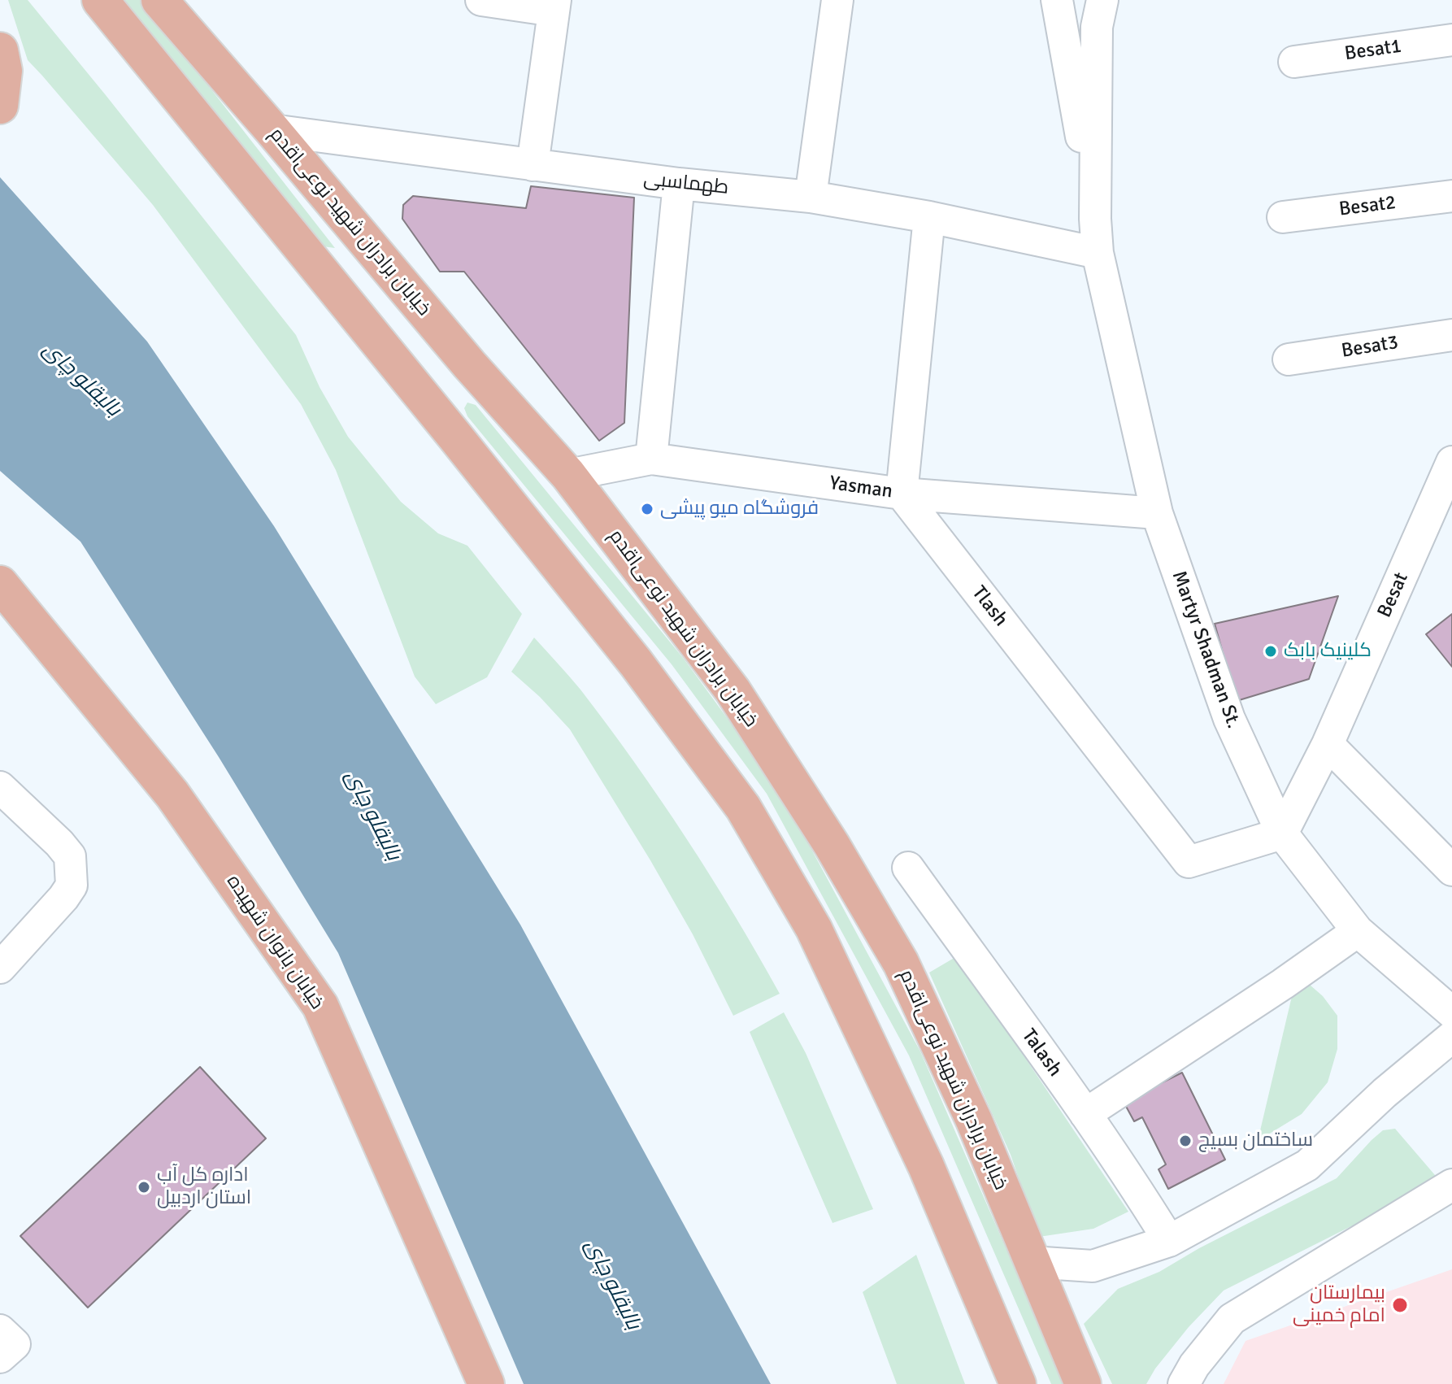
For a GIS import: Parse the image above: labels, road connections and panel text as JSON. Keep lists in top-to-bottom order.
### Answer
{
  "streets": {
    "main road": ["خیابان برادران شهید نوعی‌اقدم", "خیابان بانوان شهیده"],
    "street": [
      "Besat1",
      "طهماسبی",
      "Besat2",
      "Besat3",
      "Yasman",
      "Besat",
      "Tlash",
      "Martyr Shadman St.",
      "Talash"
    ]
  },
  "crossings": [
    ["طهماسبی", "خیابان برادران شهید نوعی‌اقدم"],
    ["طهماسبی", "Martyr Shadman St."],
    ["خیابان برادران شهید نوعی‌اقدم", "Yasman"],
    ["Yasman", "Tlash"],
    ["Yasman", "Martyr Shadman St."],
    ["Besat", "Tlash"],
    ["Besat", "Martyr Shadman St."],
    ["Tlash", "Martyr Shadman St."]
  ],
  "water": ["بالیقلو چای"],
  "places": [
    "فروشگاه میو پیشی",
    "کلینیک بابک",
    "ساختمان بسیج",
    "اداره کل آب استان اردبیل",
    "بیمارستان امام خمینی"
  ]
}
